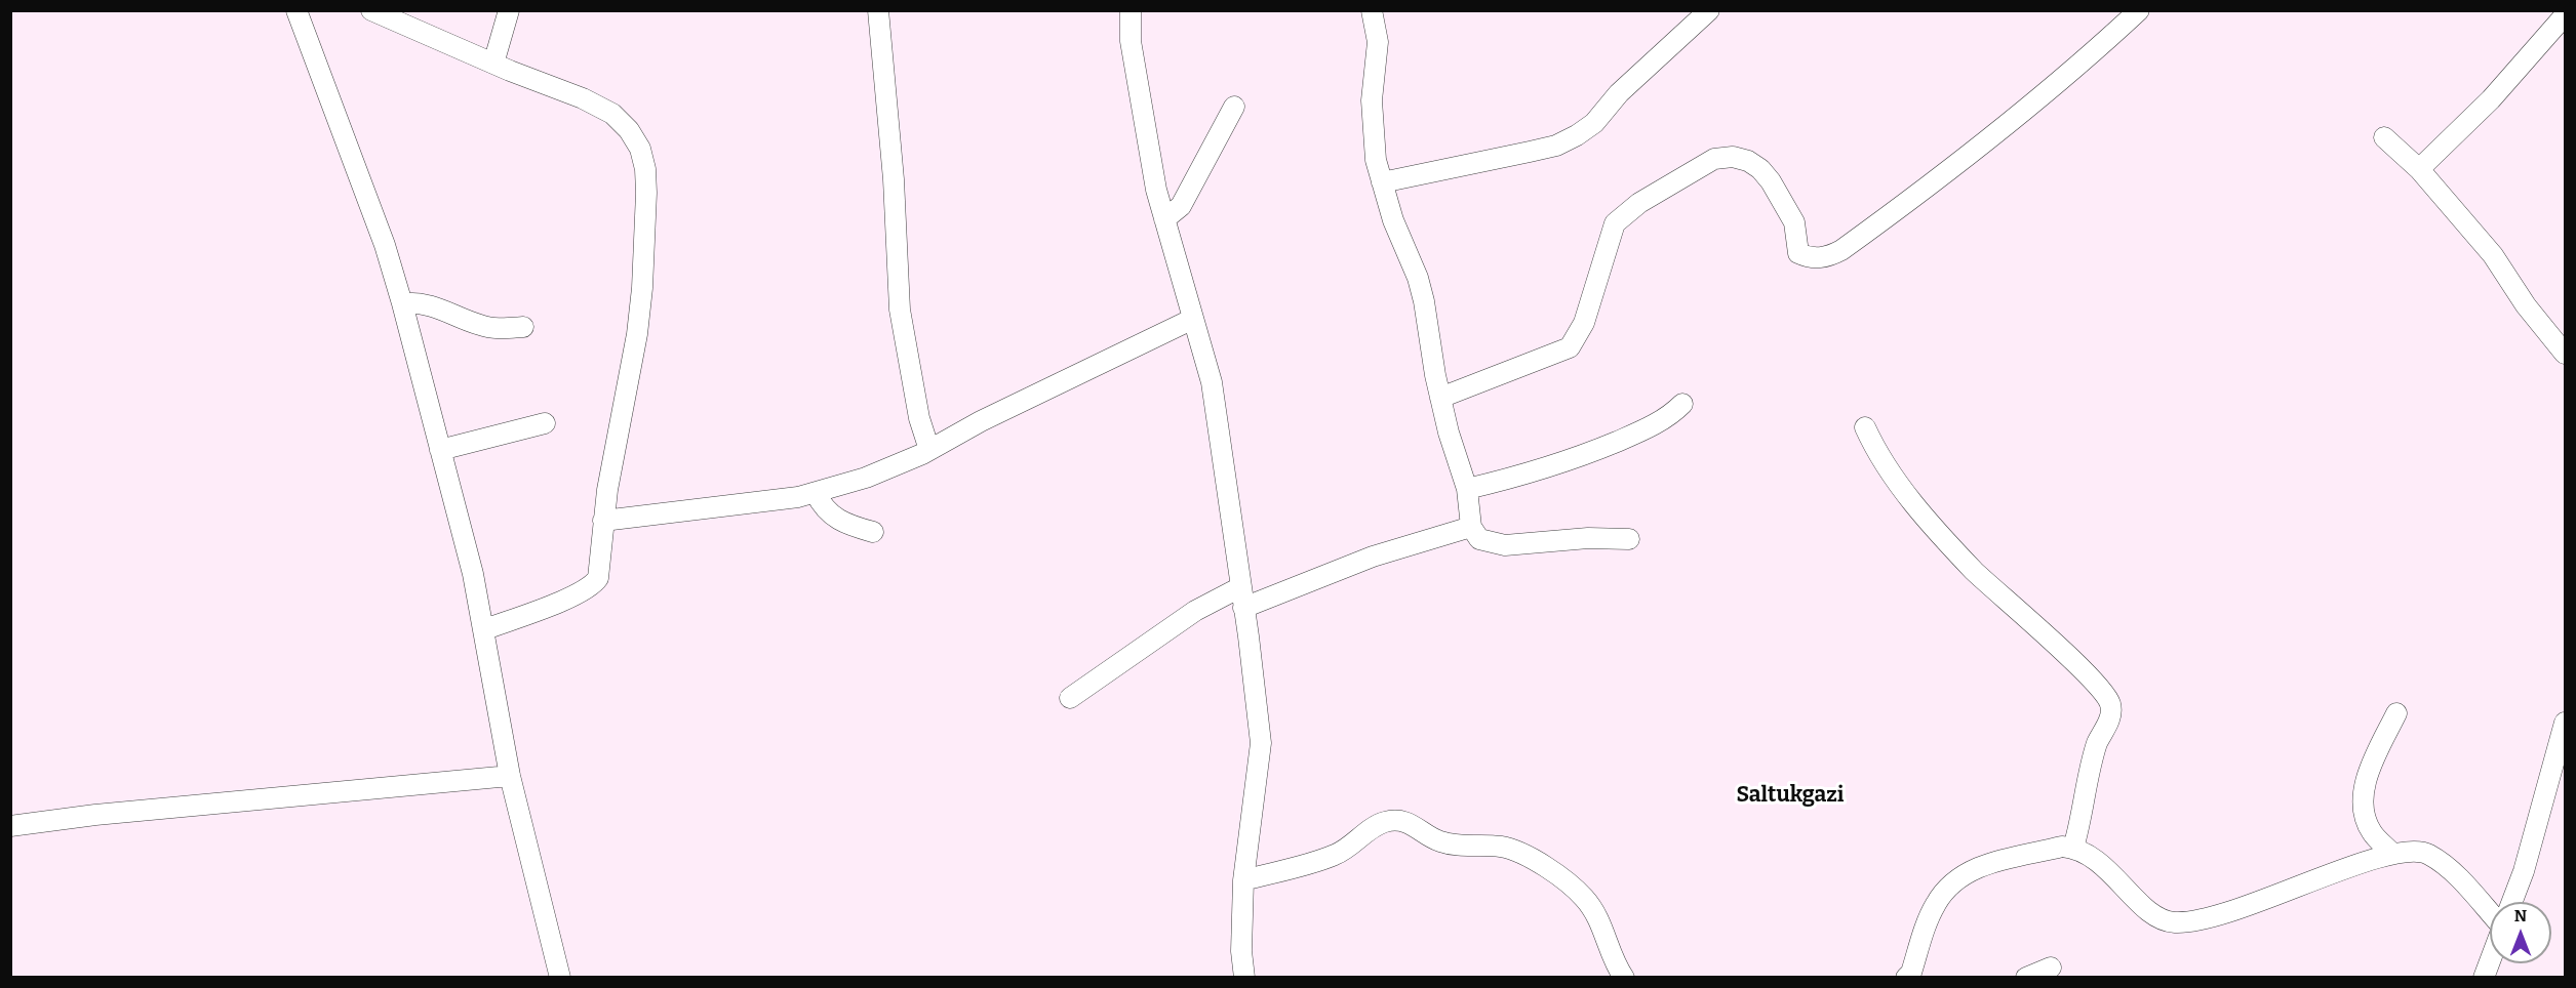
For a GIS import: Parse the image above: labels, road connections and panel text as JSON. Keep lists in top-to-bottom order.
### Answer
{
  "districts": ["Saltukgazi"],
  "north": "top"
}
